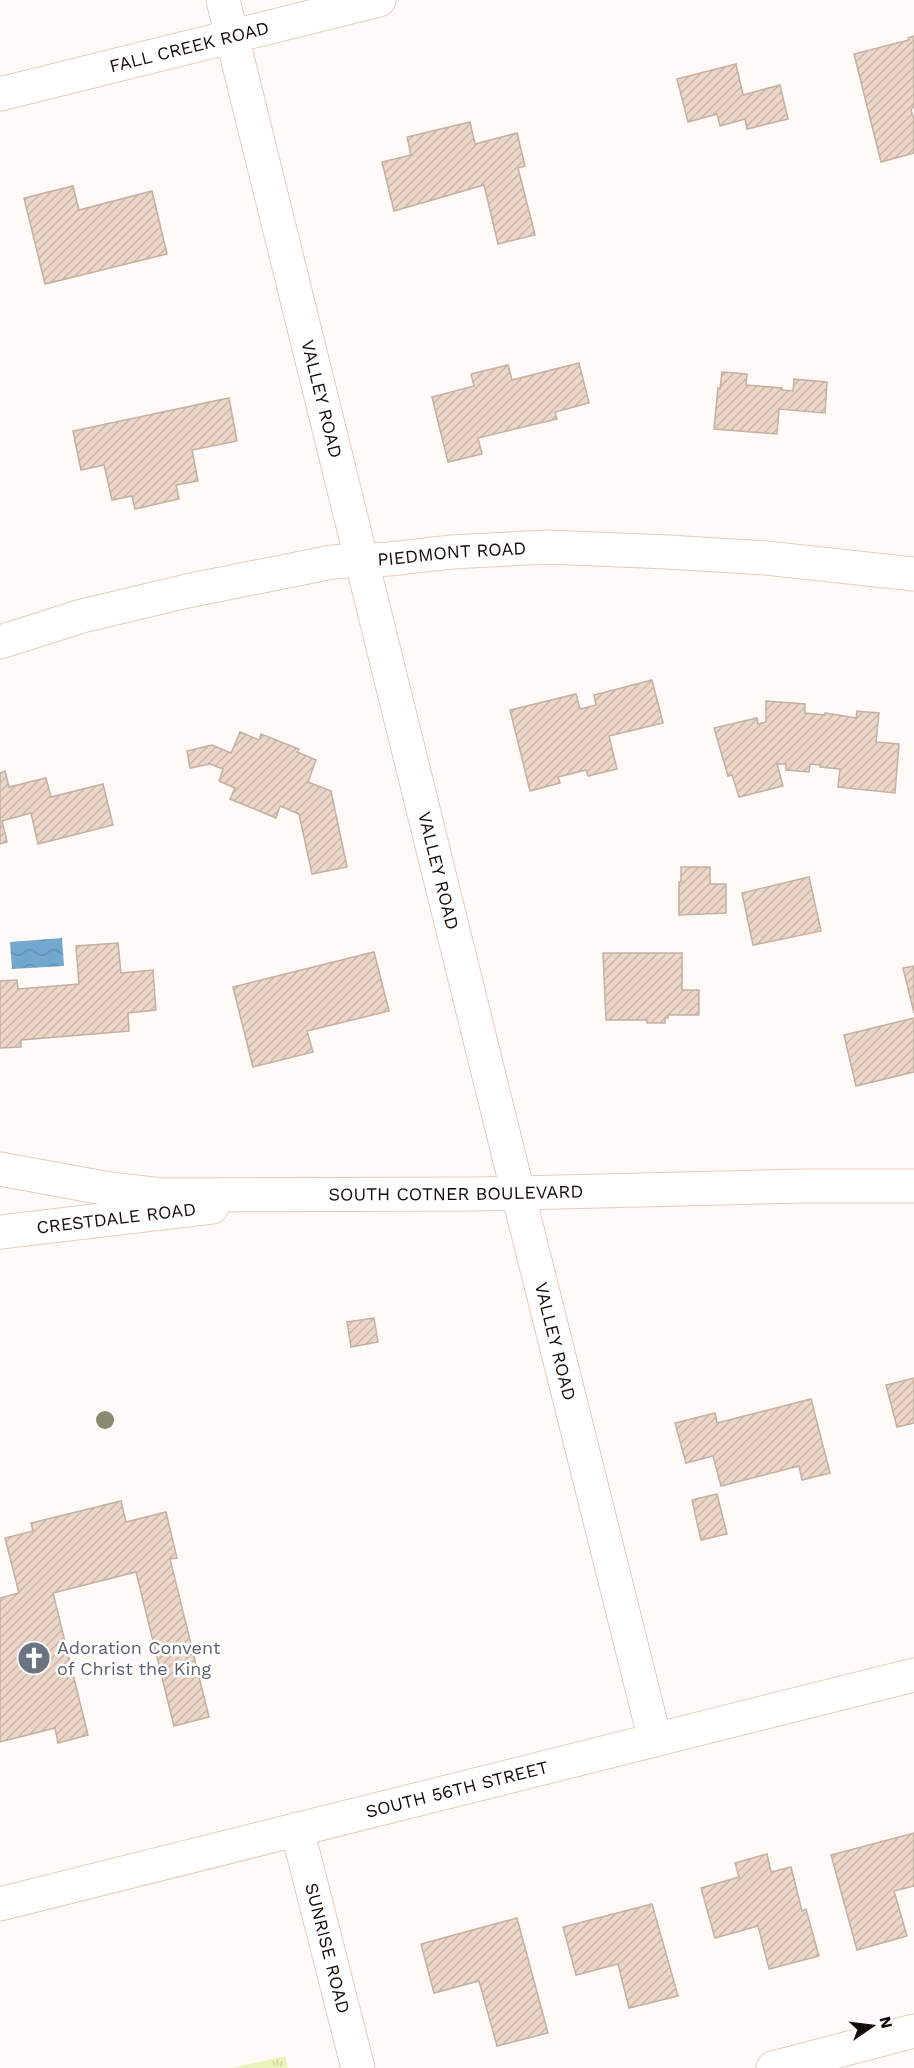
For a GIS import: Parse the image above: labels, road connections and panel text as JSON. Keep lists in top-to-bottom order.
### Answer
{
  "streets": {
    "street": [
      "FALL CREEK ROAD",
      "VALLEY ROAD",
      "PIEDMONT ROAD",
      "SOUTH COTNER BOULEVARD",
      "CRESTDALE ROAD",
      "SOUTH 56TH STREET",
      "SUNRISE ROAD"
    ]
  },
  "crossings": [
    ["FALL CREEK ROAD", "VALLEY ROAD"],
    ["VALLEY ROAD", "PIEDMONT ROAD"],
    ["VALLEY ROAD", "SOUTH COTNER BOULEVARD"],
    ["VALLEY ROAD", "SOUTH 56TH STREET"],
    ["SOUTH COTNER BOULEVARD", "CRESTDALE ROAD"],
    ["SOUTH 56TH STREET", "SUNRISE ROAD"]
  ],
  "places": {
    "church": ["Adoration Convent of Christ the King"]
  },
  "north": "right"
}
